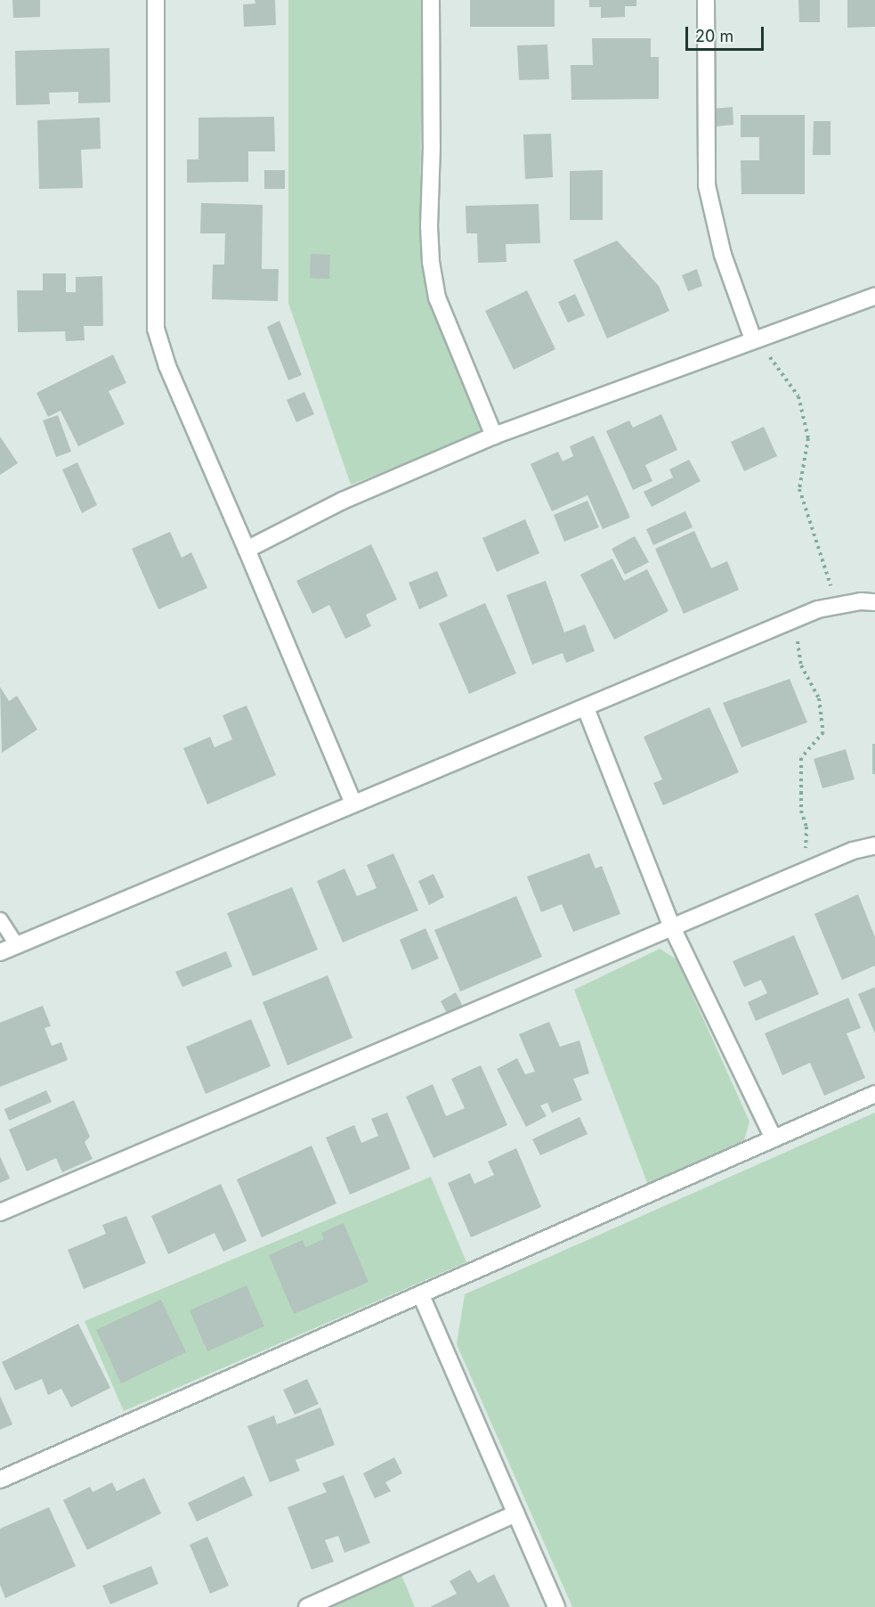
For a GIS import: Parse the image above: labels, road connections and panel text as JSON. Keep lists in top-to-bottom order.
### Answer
{
  "scale_bar": "20 m"
}
